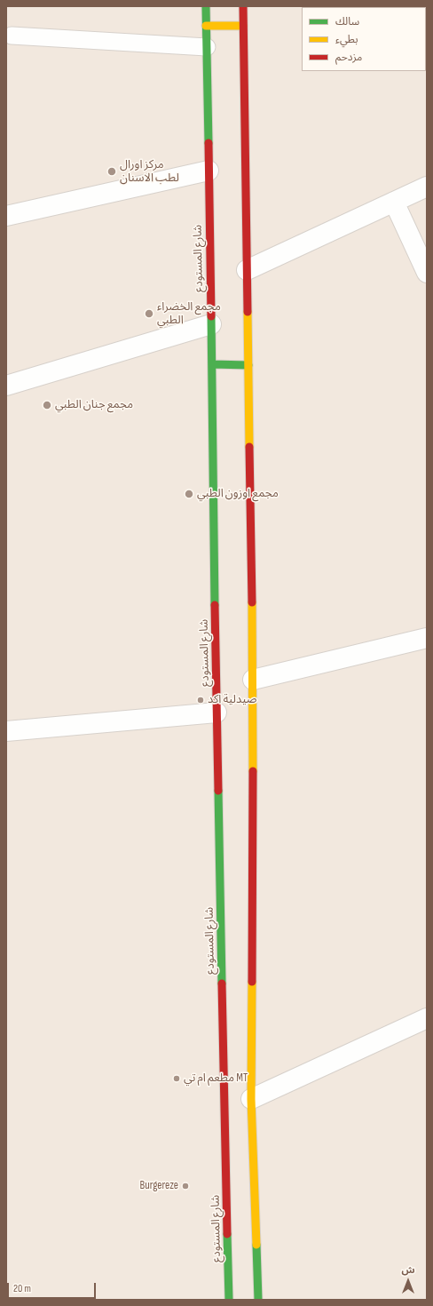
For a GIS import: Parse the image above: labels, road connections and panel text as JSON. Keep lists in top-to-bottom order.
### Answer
{
  "streets": {
    "main road": ["شارع المستودع"]
  },
  "places": [
    "مركز اورال لطب الاسنان",
    "مجمع الخضراء الطبي",
    "مجمع جنان الطبي",
    "مجمع اوزون الطبي",
    "صيدلية اكد",
    "مطعم ام تي MT",
    "Burgereze"
  ],
  "legend": ["سالك", "بطيء", "مزدحم"],
  "scale_bar": "20 m",
  "north": "top"
}
